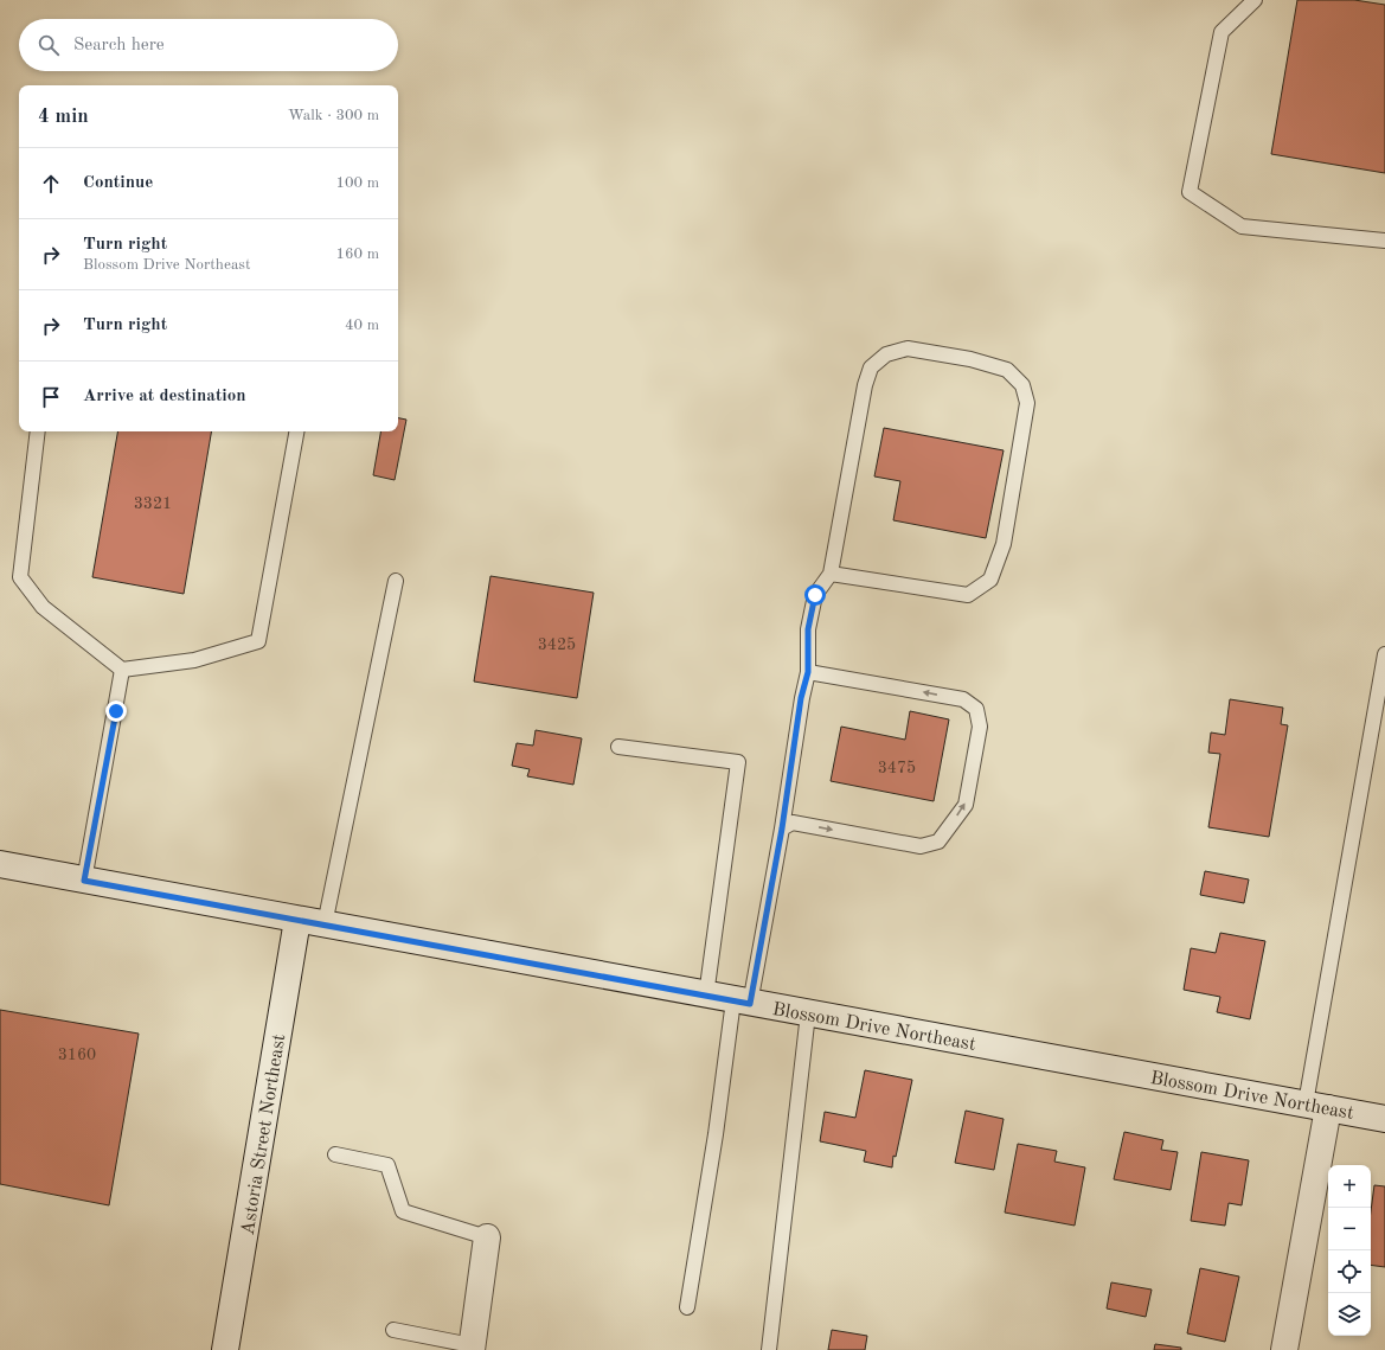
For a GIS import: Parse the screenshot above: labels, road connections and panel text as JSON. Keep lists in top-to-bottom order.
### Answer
{
  "streets": {
    "street": ["Blossom Drive Northeast", "Astoria Street Northeast"]
  },
  "crossings": [
    ["Blossom Drive Northeast", "Astoria Street Northeast"]
  ],
  "house_numbers": [
    "3321",
    "3425",
    "3475",
    "3160"
  ],
  "page": {
    "search": "Search here",
    "heading": ["4 min", "Walk · 300 m"],
    "list": [
      ["Continue", "100 m"],
      ["Turn right", "Blossom Drive Northeast", "160 m"],
      ["Turn right", "40 m"],
      "Arrive at destination"
    ],
    "map_buttons": ["+", "−"]
  }
}
